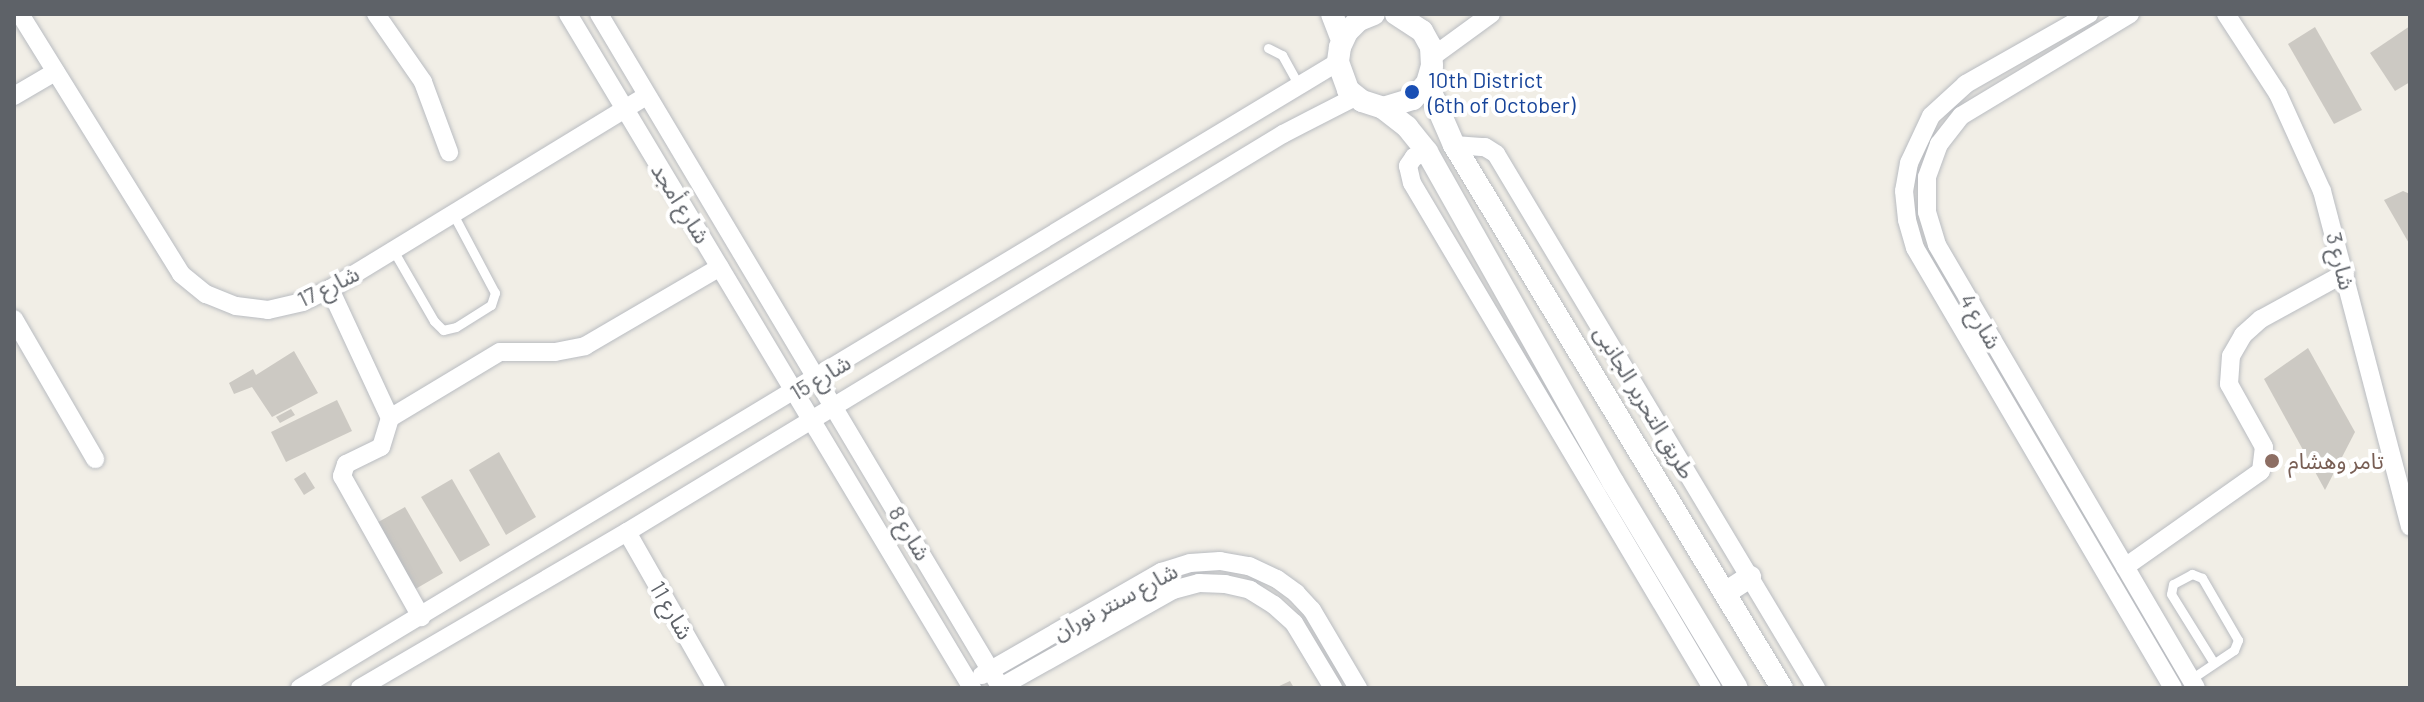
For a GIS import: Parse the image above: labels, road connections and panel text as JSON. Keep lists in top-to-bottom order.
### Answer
{
  "streets": {
    "street": [
      "شارع أمجد",
      "شارع 3",
      "شارع 17",
      "شارع 4",
      "شارع 15",
      "طريق التحرير الجانبى",
      "شارع 8",
      "شارع سنتر نوران",
      "شارع 11"
    ]
  },
  "crossings": [
    ["شارع أمجد", "شارع 17"],
    ["شارع أمجد", "شارع 15"],
    ["شارع أمجد", "شارع 8"],
    ["شارع 15", "شارع 8"],
    ["شارع 15", "شارع 11"],
    ["شارع 8", "شارع سنتر نوران"]
  ],
  "places": ["10th District (6th of October)", "تامر وهشام"]
}
